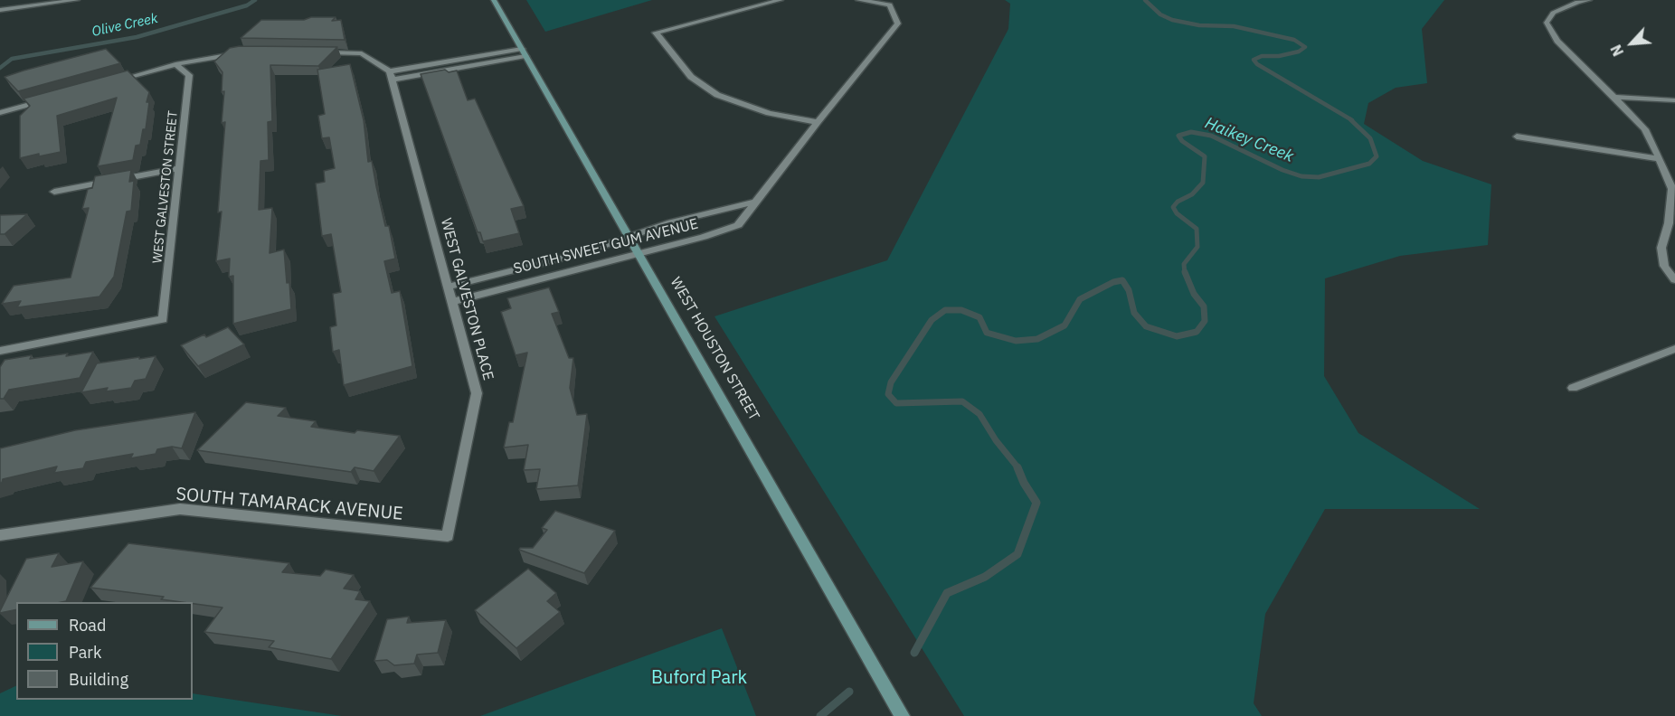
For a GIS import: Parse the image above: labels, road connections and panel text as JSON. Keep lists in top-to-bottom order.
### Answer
{
  "streets": {
    "main road": ["WEST HOUSTON STREET"],
    "street": [
      "WEST GALVESTON STREET",
      "SOUTH SWEET GUM AVENUE",
      "WEST GALVESTON PLACE",
      "SOUTH TAMARACK AVENUE"
    ]
  },
  "crossings": [
    ["SOUTH SWEET GUM AVENUE", "WEST GALVESTON PLACE"],
    ["SOUTH SWEET GUM AVENUE", "WEST HOUSTON STREET"],
    ["WEST GALVESTON PLACE", "SOUTH TAMARACK AVENUE"]
  ],
  "water": ["Olive Creek", "Haikey Creek"],
  "parks": ["Buford Park"],
  "legend": ["Road", "Park", "Building"],
  "north": "bottom left"
}
